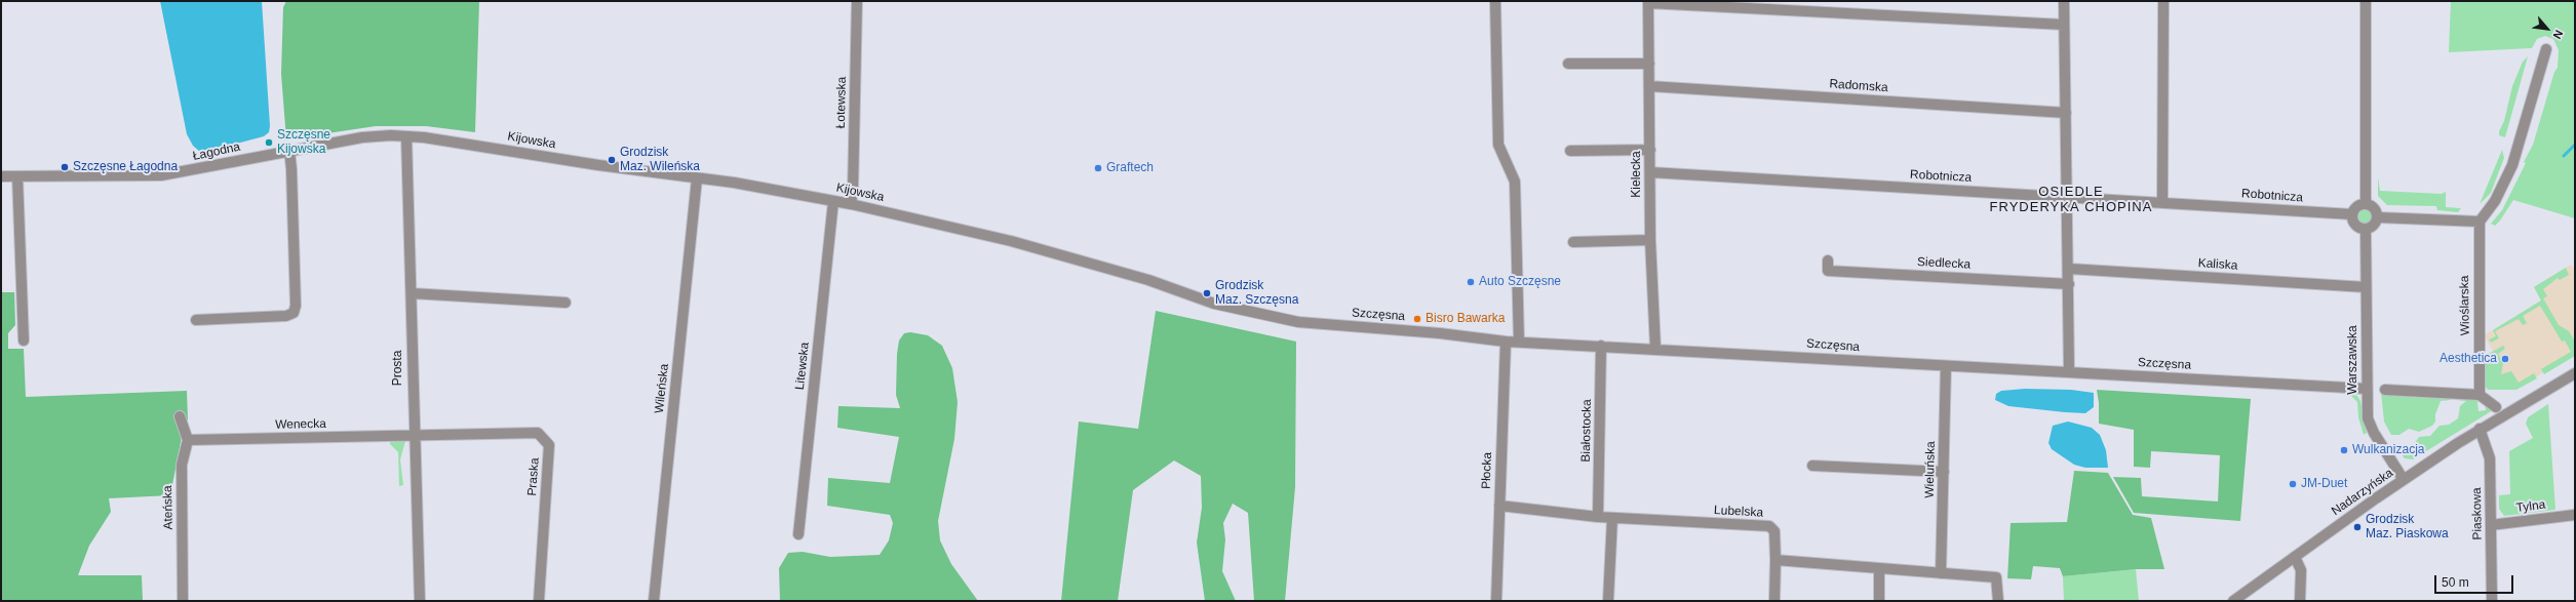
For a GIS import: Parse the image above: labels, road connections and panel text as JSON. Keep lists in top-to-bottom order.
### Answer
{
  "streets": {
    "street": [
      "Radomska",
      "Łotewska",
      "Kijowska",
      "Łagodna",
      "Kielecka",
      "Robotnicza",
      "Siedlecka",
      "Kaliska",
      "Wioślarska",
      "Szczęsna",
      "Warszawska",
      "Litewska",
      "Prosta",
      "Wileńska",
      "Wenecka",
      "Białostocka",
      "Wieluńska",
      "Płocka",
      "Praska",
      "Nadarzyńska",
      "Tylna",
      "Ateńska",
      "Lubelska",
      "Piaskowa"
    ]
  },
  "crossings": [
    ["Radomska", "Kielecka"],
    ["Łotewska", "Kijowska"],
    ["Kijowska", "Łagodna"],
    ["Kijowska", "Szczęsna"],
    ["Kijowska", "Litewska"],
    ["Kijowska", "Prosta"],
    ["Kijowska", "Wileńska"],
    ["Łagodna", "Prosta"],
    ["Kielecka", "Robotnicza"],
    ["Kielecka", "Szczęsna"],
    ["Robotnicza", "Warszawska"],
    ["Kaliska", "Warszawska"],
    ["Szczęsna", "Warszawska"],
    ["Szczęsna", "Białostocka"],
    ["Szczęsna", "Wieluńska"],
    ["Szczęsna", "Płocka"],
    ["Warszawska", "Nadarzyńska"],
    ["Prosta", "Wenecka"],
    ["Prosta", "Praska"],
    ["Wenecka", "Praska"],
    ["Wenecka", "Ateńska"],
    ["Białostocka", "Lubelska"],
    ["Płocka", "Lubelska"],
    ["Nadarzyńska", "Piaskowa"],
    ["Tylna", "Piaskowa"]
  ],
  "districts": ["OSIEDLE FRYDERYKA CHOPINA"],
  "places": [
    "Szczęsne Kijowska",
    "Grodzisk Maz. Wileńska",
    "Szczęsne Łagodna",
    "Graftech",
    "Auto Szczęsne",
    "Grodzisk Maz. Szczęsna",
    "Bisro Bawarka",
    "Aesthetica",
    "Wulkanizacja",
    "JM-Duet",
    "Grodzisk Maz. Piaskowa"
  ],
  "scale_bar": "50 m",
  "north": "bottom right"
}
